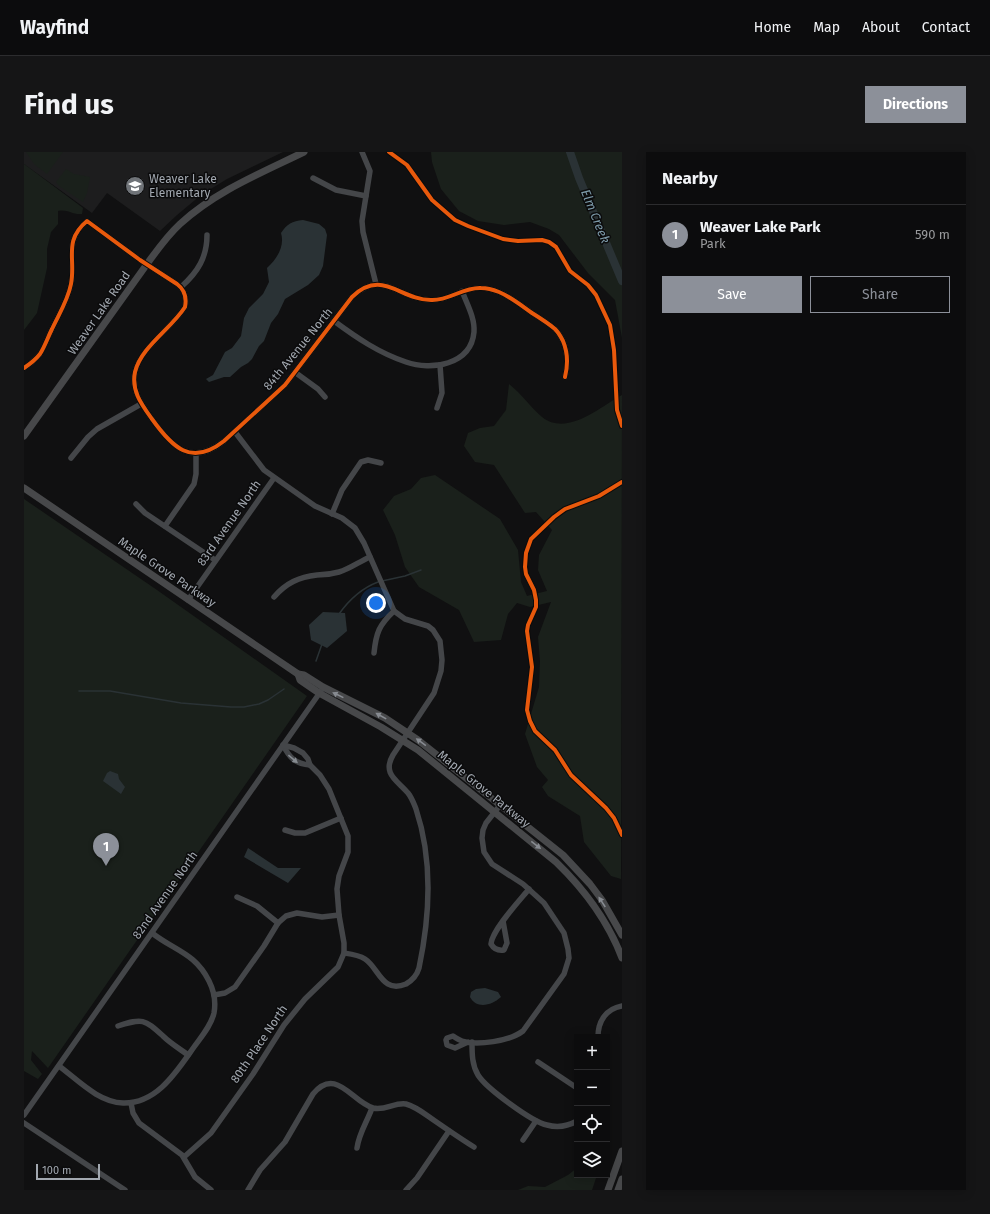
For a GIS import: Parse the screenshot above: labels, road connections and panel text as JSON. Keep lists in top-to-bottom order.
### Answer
{
  "streets": {
    "main road": ["Weaver Lake Road", "Maple Grove Parkway"],
    "street": [
      "84th Avenue North",
      "83rd Avenue North",
      "82nd Avenue North",
      "80th Place North"
    ]
  },
  "crossings": [
    ["83rd Avenue North", "Maple Grove Parkway"],
    ["Maple Grove Parkway", "82nd Avenue North"]
  ],
  "water": ["Elm Creek"],
  "places": {
    "school or university": ["Weaver Lake Elementary"]
  },
  "scale_bar": "100 m",
  "page": {
    "header": "Wayfind",
    "nav": [
      "Home",
      "Map",
      "About",
      "Contact"
    ],
    "buttons": [
      "Directions",
      ["Save", "Share"]
    ],
    "title": "Find us",
    "heading": "Nearby",
    "list": [
      {
        "mark": "1",
        "name": "Weaver Lake Park",
        "note": "Park",
        "value": "590 m"
      }
    ],
    "pins": "1",
    "map_buttons": ["+", "−"],
    "scale": "100 m"
  }
}
